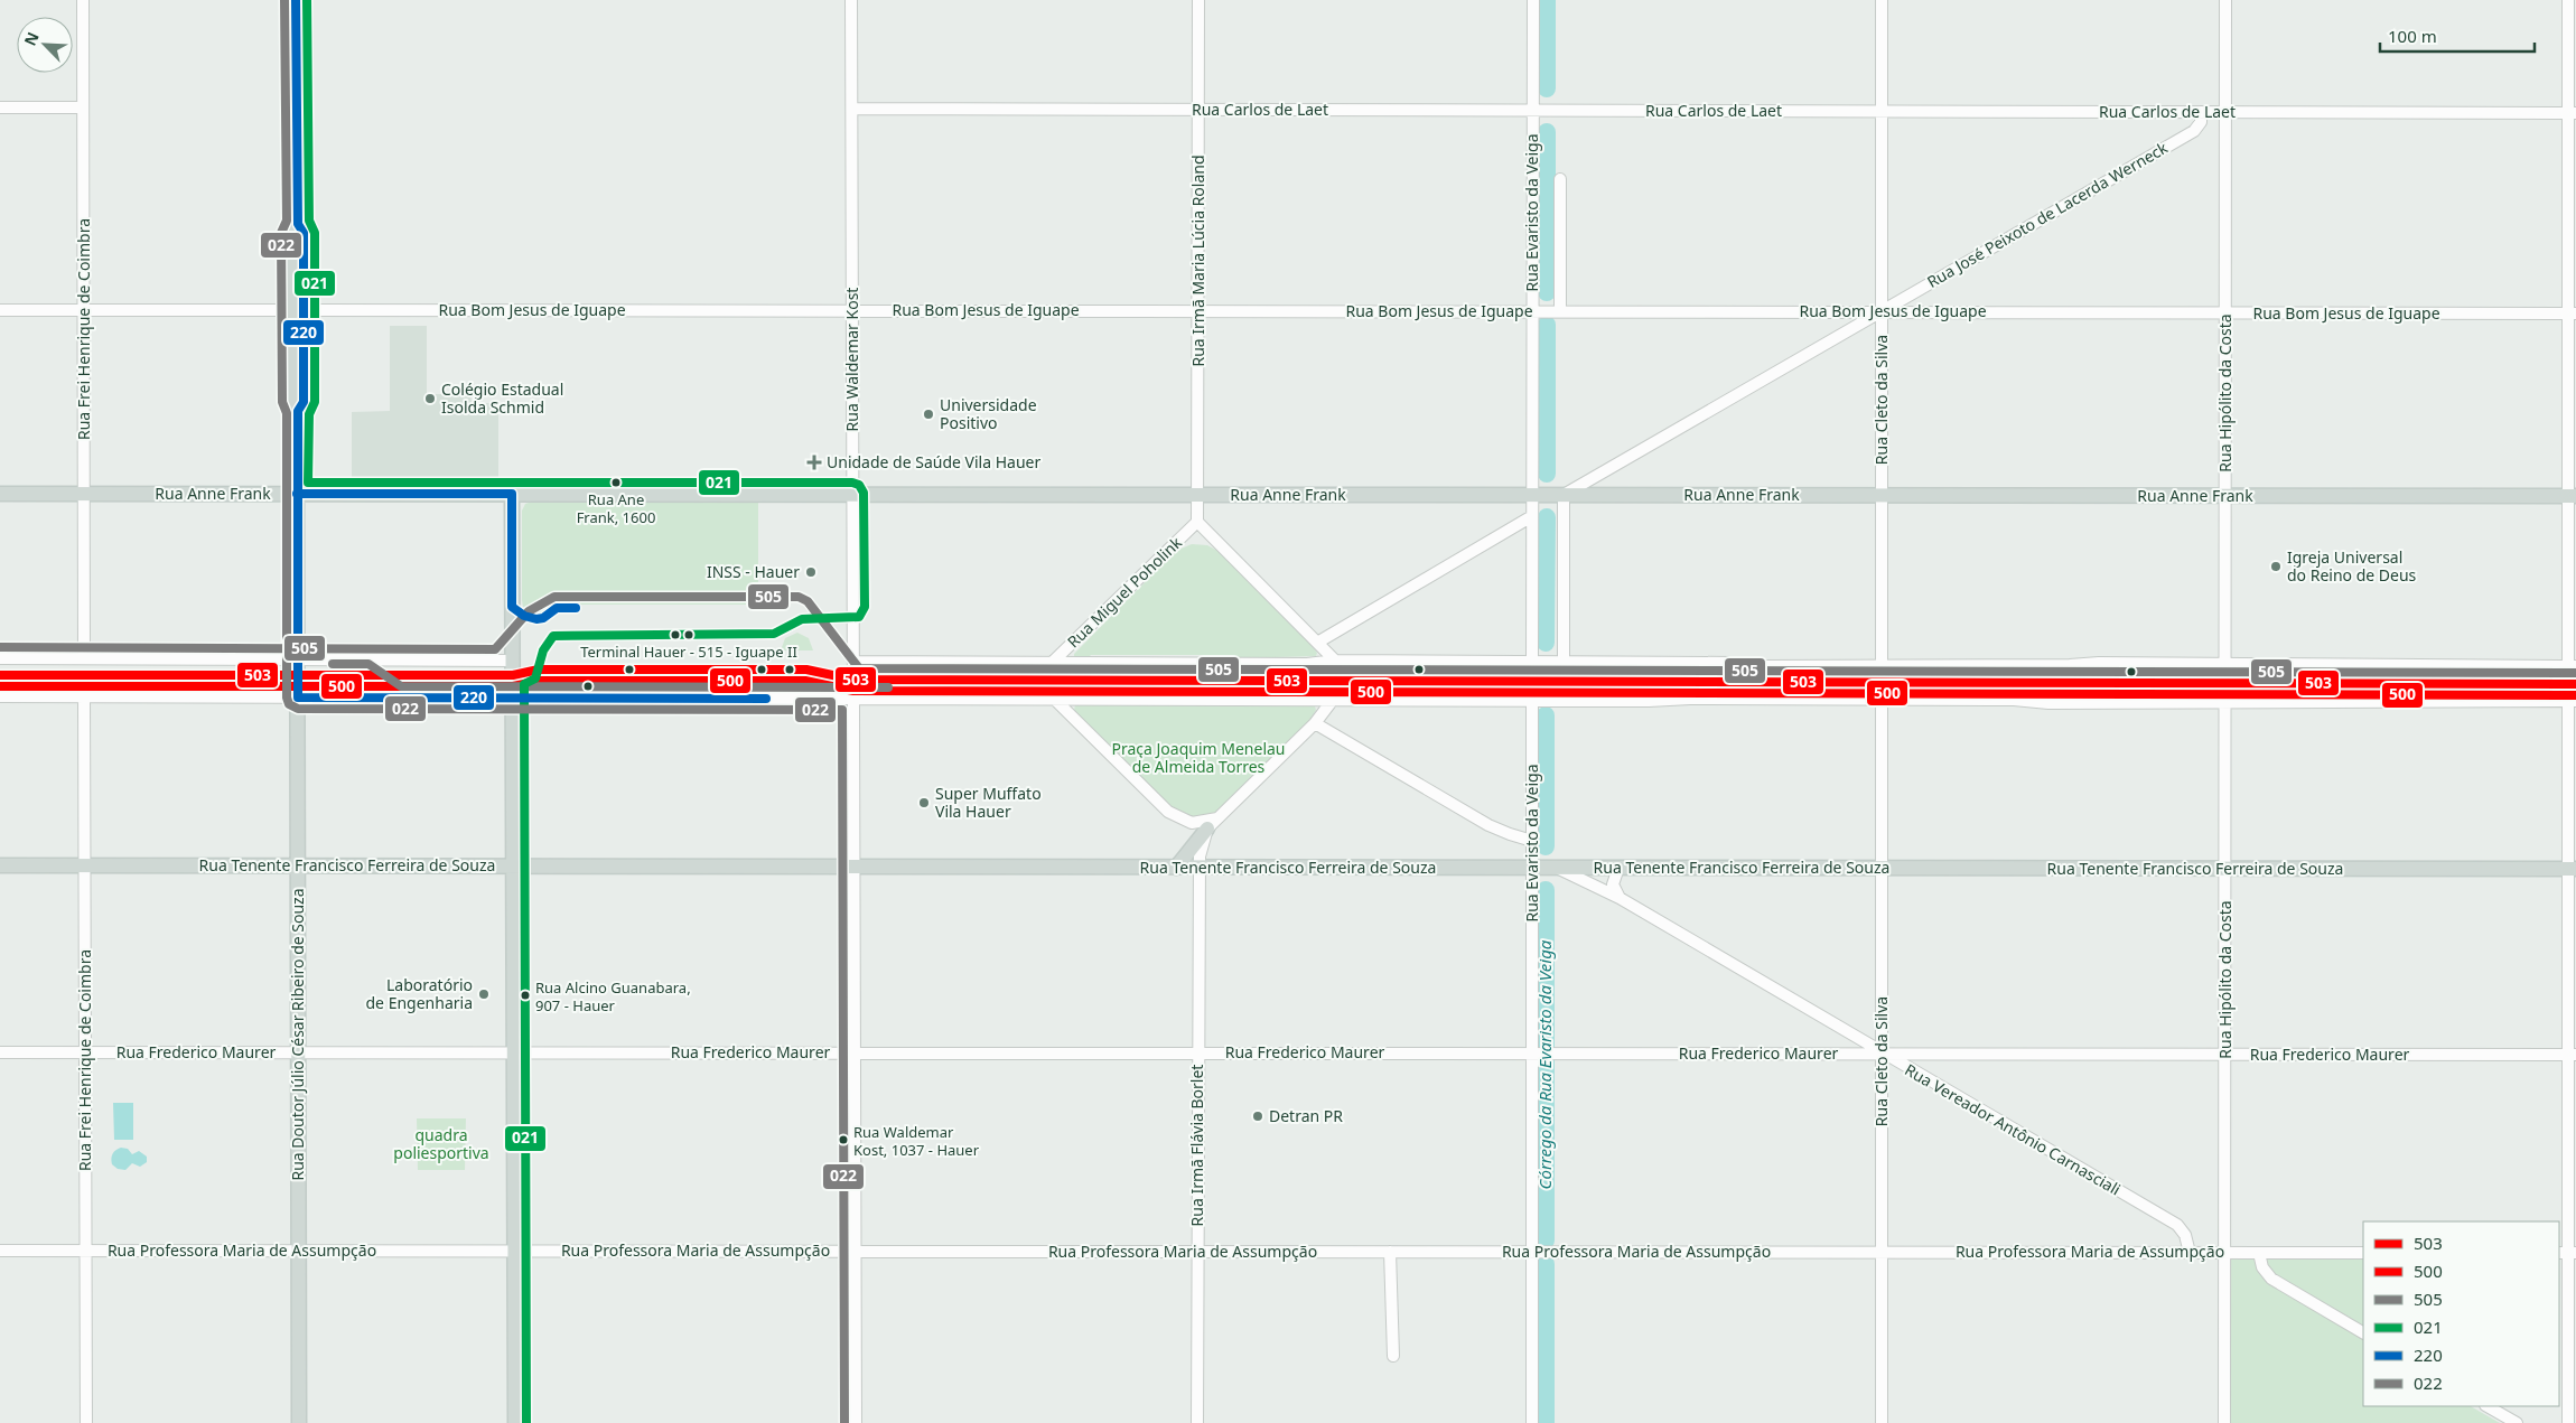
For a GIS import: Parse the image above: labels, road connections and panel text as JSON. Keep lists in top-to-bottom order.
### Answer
{
  "streets": {
    "main road": ["Rua Anne Frank", "Rua Tenente Francisco Ferreira de Souza", "Rua Doutor Júlio César Ribeiro de Souza"],
    "street": [
      "Rua Carlos de Laet",
      "Rua Evaristo da Veiga",
      "Rua José Peixoto de Lacerda Werneck",
      "Rua Irmã Maria Lúcia Roland",
      "Rua Bom Jesus de Iguape",
      "Rua Frei Henrique de Coimbra",
      "Rua Waldemar Kost",
      "Rua Hipólito da Costa",
      "Rua Cleto da Silva",
      "Rua Miguel Poholink",
      "Rua Frederico Maurer",
      "Rua Vereador Antônio Carnasciali",
      "Rua Irmã Flávia Borlet",
      "Rua Professora Maria de Assumpção"
    ]
  },
  "crossings": [
    ["Rua Carlos de Laet", "Rua Evaristo da Veiga"],
    ["Rua Carlos de Laet", "Rua José Peixoto de Lacerda Werneck"],
    ["Rua Carlos de Laet", "Rua Irmã Maria Lúcia Roland"],
    ["Rua Carlos de Laet", "Rua Waldemar Kost"],
    ["Rua Carlos de Laet", "Rua Hipólito da Costa"],
    ["Rua Carlos de Laet", "Rua Cleto da Silva"],
    ["Rua Evaristo da Veiga", "Rua Bom Jesus de Iguape"],
    ["Rua Evaristo da Veiga", "Rua Anne Frank"],
    ["Rua Evaristo da Veiga", "Rua Tenente Francisco Ferreira de Souza"],
    ["Rua Evaristo da Veiga", "Rua Frederico Maurer"],
    ["Rua Evaristo da Veiga", "Rua Professora Maria de Assumpção"],
    ["Rua José Peixoto de Lacerda Werneck", "Rua Bom Jesus de Iguape"],
    ["Rua José Peixoto de Lacerda Werneck", "Rua Cleto da Silva"],
    ["Rua José Peixoto de Lacerda Werneck", "Rua Anne Frank"],
    ["Rua Irmã Maria Lúcia Roland", "Rua Bom Jesus de Iguape"],
    ["Rua Irmã Maria Lúcia Roland", "Rua Anne Frank"],
    ["Rua Irmã Maria Lúcia Roland", "Rua Miguel Poholink"],
    ["Rua Bom Jesus de Iguape", "Rua Frei Henrique de Coimbra"],
    ["Rua Bom Jesus de Iguape", "Rua Waldemar Kost"],
    ["Rua Bom Jesus de Iguape", "Rua Hipólito da Costa"],
    ["Rua Bom Jesus de Iguape", "Rua Cleto da Silva"],
    ["Rua Bom Jesus de Iguape", "Rua Doutor Júlio César Ribeiro de Souza"],
    ["Rua Frei Henrique de Coimbra", "Rua Anne Frank"],
    ["Rua Frei Henrique de Coimbra", "Rua Tenente Francisco Ferreira de Souza"],
    ["Rua Frei Henrique de Coimbra", "Rua Frederico Maurer"],
    ["Rua Frei Henrique de Coimbra", "Rua Professora Maria de Assumpção"],
    ["Rua Waldemar Kost", "Rua Anne Frank"],
    ["Rua Waldemar Kost", "Rua Tenente Francisco Ferreira de Souza"],
    ["Rua Waldemar Kost", "Rua Frederico Maurer"],
    ["Rua Waldemar Kost", "Rua Professora Maria de Assumpção"],
    ["Rua Hipólito da Costa", "Rua Anne Frank"],
    ["Rua Hipólito da Costa", "Rua Tenente Francisco Ferreira de Souza"],
    ["Rua Hipólito da Costa", "Rua Frederico Maurer"],
    ["Rua Hipólito da Costa", "Rua Professora Maria de Assumpção"],
    ["Rua Cleto da Silva", "Rua Anne Frank"],
    ["Rua Cleto da Silva", "Rua Tenente Francisco Ferreira de Souza"],
    ["Rua Cleto da Silva", "Rua Frederico Maurer"],
    ["Rua Cleto da Silva", "Rua Vereador Antônio Carnasciali"],
    ["Rua Cleto da Silva", "Rua Professora Maria de Assumpção"],
    ["Rua Anne Frank", "Rua Doutor Júlio César Ribeiro de Souza"],
    ["Rua Tenente Francisco Ferreira de Souza", "Rua Doutor Júlio César Ribeiro de Souza"],
    ["Rua Tenente Francisco Ferreira de Souza", "Rua Vereador Antônio Carnasciali"],
    ["Rua Tenente Francisco Ferreira de Souza", "Rua Irmã Flávia Borlet"],
    ["Rua Doutor Júlio César Ribeiro de Souza", "Rua Frederico Maurer"],
    ["Rua Doutor Júlio César Ribeiro de Souza", "Rua Professora Maria de Assumpção"],
    ["Rua Frederico Maurer", "Rua Vereador Antônio Carnasciali"],
    ["Rua Frederico Maurer", "Rua Irmã Flávia Borlet"],
    ["Rua Vereador Antônio Carnasciali", "Rua Professora Maria de Assumpção"],
    ["Rua Irmã Flávia Borlet", "Rua Professora Maria de Assumpção"]
  ],
  "water": ["Córrego da Rua Evaristo da Veiga"],
  "parks": ["Praça Joaquim Menelau de Almeida Torres", "quadra poliesportiva"],
  "places": {
    "other": [
      "Colégio Estadual Isolda Schmid",
      "Universidade Positivo",
      "Rua Ane Frank, 1600",
      "Igreja Universal do Reino de Deus",
      "INSS - Hauer",
      "Terminal Hauer - 515 - Iguape II",
      "Super Muffato Vila Hauer",
      "Laboratório de Engenharia",
      "Rua Alcino Guanabara, 907 - Hauer",
      "Detran PR",
      "Rua Waldemar Kost, 1037 - Hauer"
    ],
    "health": ["Unidade de Saúde Vila Hauer"]
  },
  "lines": [
    "transit line 021",
    "transit line 220",
    "transit line 022",
    "transit line 505",
    "transit line 503",
    "transit line 500"
  ],
  "legend": [
    "503",
    "500",
    "505",
    "021",
    "220",
    "022"
  ],
  "scale_bar": "100 m",
  "north": "top left"
}
